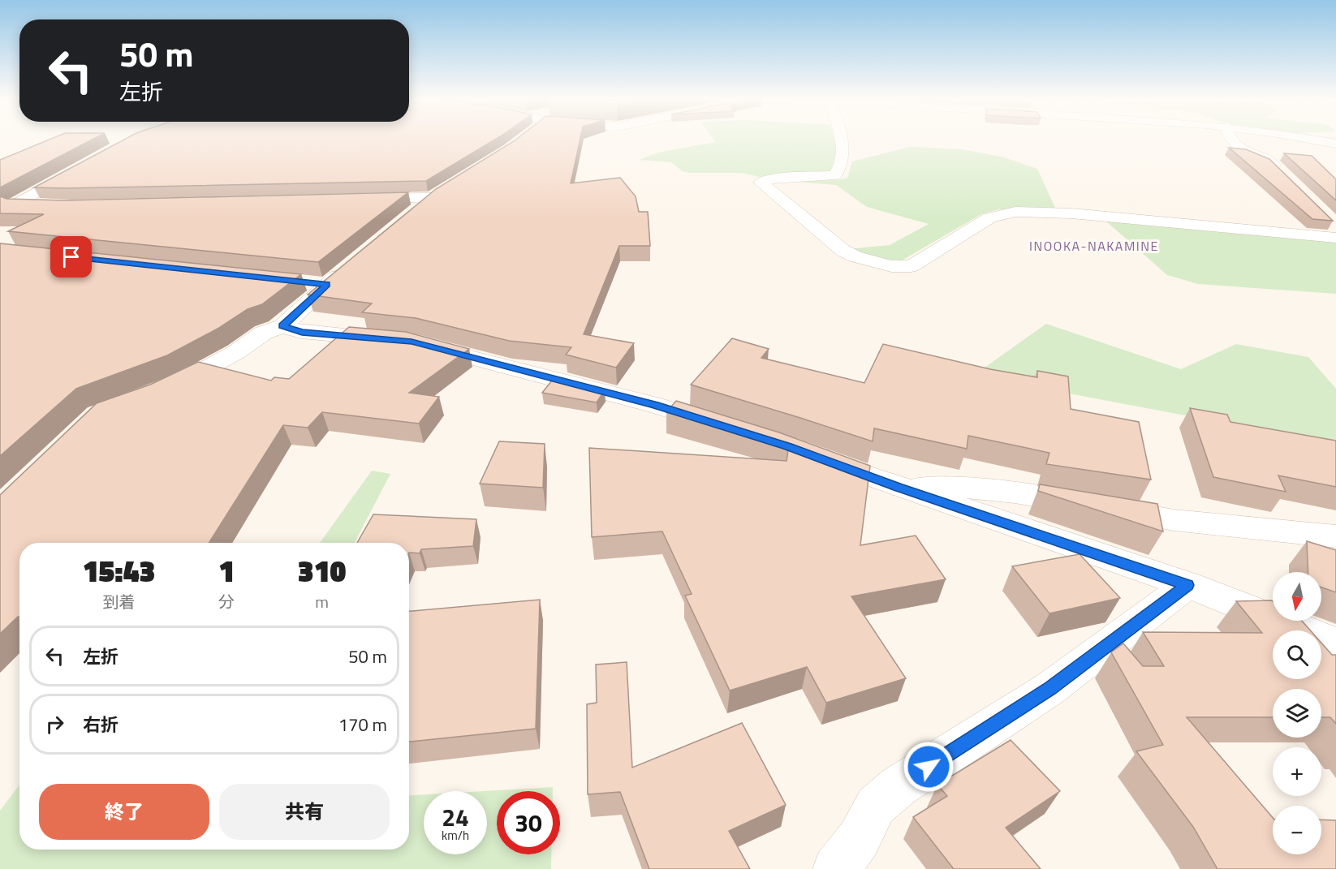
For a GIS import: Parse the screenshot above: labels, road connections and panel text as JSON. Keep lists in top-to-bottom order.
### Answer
{
  "districts": ["INOOKA-NAKAMINE"],
  "north": "bottom",
  "page": {
    "turn": ["50 m", "左折"],
    "eta": [
      "15:43",
      "到着",
      "1",
      "分",
      "310",
      "m"
    ],
    "map_buttons": ["+", "−"],
    "list": [
      {
        "name": "左折",
        "value": "50 m"
      },
      {
        "name": "右折",
        "value": "170 m"
      }
    ],
    "buttons": ["終了", "共有"],
    "speed": "24 km/h",
    "limit": "30"
  }
}
